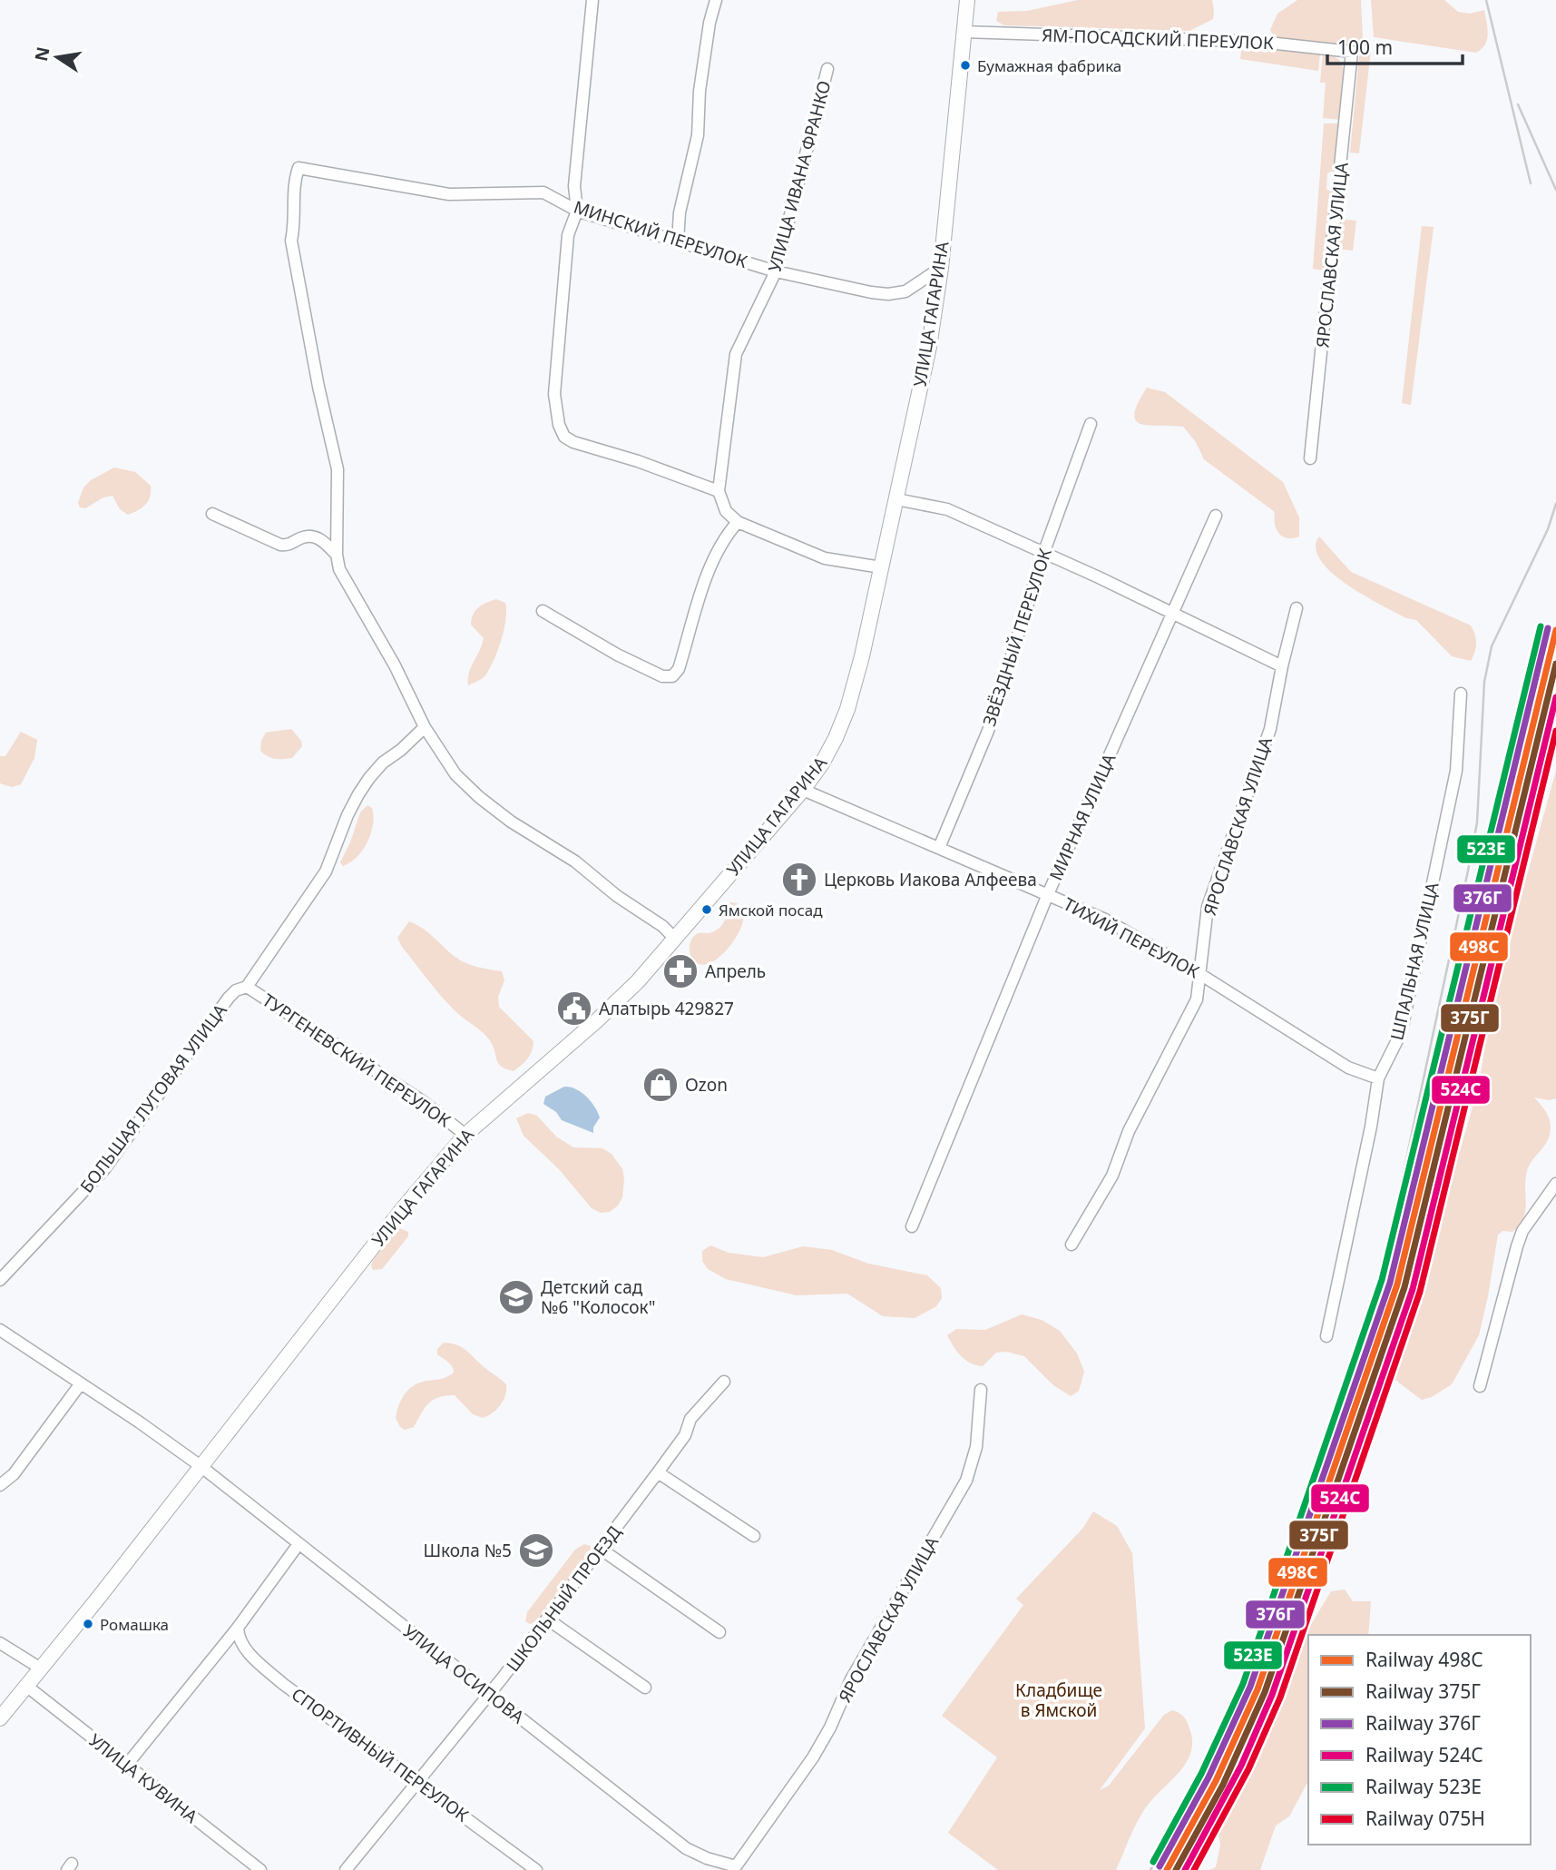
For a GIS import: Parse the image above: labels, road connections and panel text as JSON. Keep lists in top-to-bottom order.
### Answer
{
  "streets": {
    "main road": ["УЛИЦА ГАГАРИНА"],
    "street": [
      "ЯМ-ПОСАДСКИЙ ПЕРЕУЛОК",
      "УЛИЦА ИВАНА ФРАНКО",
      "МИНСКИЙ ПЕРЕУЛОК",
      "ЯРОСЛАВСКАЯ УЛИЦА",
      "ЗВЁЗДНЫЙ ПЕРЕУЛОК",
      "МИРНАЯ УЛИЦА",
      "ТИХИЙ ПЕРЕУЛОК",
      "ШПАЛЬНАЯ УЛИЦА",
      "ТУРГЕНЕВСКИЙ ПЕРЕУЛОК",
      "БОЛЬШАЯ ЛУГОВАЯ УЛИЦА",
      "ШКОЛЬНЫЙ ПРОЕЗД",
      "УЛИЦА ОСИПОВА",
      "СПОРТИВНЫЙ ПЕРЕУЛОК",
      "УЛИЦА КУВИНА"
    ]
  },
  "crossings": [
    ["ЯМ-ПОСАДСКИЙ ПЕРЕУЛОК", "ЯРОСЛАВСКАЯ УЛИЦА"],
    ["ЯМ-ПОСАДСКИЙ ПЕРЕУЛОК", "УЛИЦА ГАГАРИНА"],
    ["УЛИЦА ИВАНА ФРАНКО", "МИНСКИЙ ПЕРЕУЛОК"],
    ["МИНСКИЙ ПЕРЕУЛОК", "УЛИЦА ГАГАРИНА"],
    ["ЯРОСЛАВСКАЯ УЛИЦА", "ТИХИЙ ПЕРЕУЛОК"],
    ["ЯРОСЛАВСКАЯ УЛИЦА", "УЛИЦА ОСИПОВА"],
    ["УЛИЦА ГАГАРИНА", "ТИХИЙ ПЕРЕУЛОК"],
    ["УЛИЦА ГАГАРИНА", "ТУРГЕНЕВСКИЙ ПЕРЕУЛОК"],
    ["УЛИЦА ГАГАРИНА", "УЛИЦА ОСИПОВА"],
    ["УЛИЦА ГАГАРИНА", "УЛИЦА КУВИНА"],
    ["ЗВЁЗДНЫЙ ПЕРЕУЛОК", "ТИХИЙ ПЕРЕУЛОК"],
    ["МИРНАЯ УЛИЦА", "ТИХИЙ ПЕРЕУЛОК"],
    ["ТИХИЙ ПЕРЕУЛОК", "ШПАЛЬНАЯ УЛИЦА"],
    ["ТУРГЕНЕВСКИЙ ПЕРЕУЛОК", "БОЛЬШАЯ ЛУГОВАЯ УЛИЦА"],
    ["ШКОЛЬНЫЙ ПРОЕЗД", "УЛИЦА ОСИПОВА"],
    ["ШКОЛЬНЫЙ ПРОЕЗД", "СПОРТИВНЫЙ ПЕРЕУЛОК"]
  ],
  "parks": ["Кладбище в Ямской"],
  "places": {
    "other": ["Бумажная фабрика", "Ямской посад", "Ромашка"],
    "church": ["Церковь Иакова Алфеева"],
    "pharmacy": ["Апрель"],
    "public building": ["Алатырь 429827"],
    "shop": ["Ozon"],
    "school or university": ["Детский сад №6 \"Колосок\"", "Школа №5"]
  },
  "lines": [
    "rail line 523Е",
    "rail line 376Г",
    "rail line 498С",
    "rail line 375Г",
    "rail line 524С",
    "rail line 075Н"
  ],
  "legend": [
    "Railway 498С",
    "Railway 375Г",
    "Railway 376Г",
    "Railway 524С",
    "Railway 523Е",
    "Railway 075Н"
  ],
  "scale_bar": "100 m",
  "north": "left"
}
